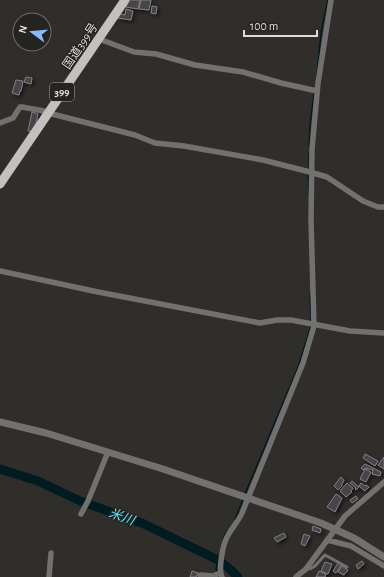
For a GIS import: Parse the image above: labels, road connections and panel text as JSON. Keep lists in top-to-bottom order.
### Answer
{
  "streets": {
    "highway": ["国道399号", "399"]
  },
  "water": ["米川"],
  "scale_bar": "100 m",
  "north": "left"
}
